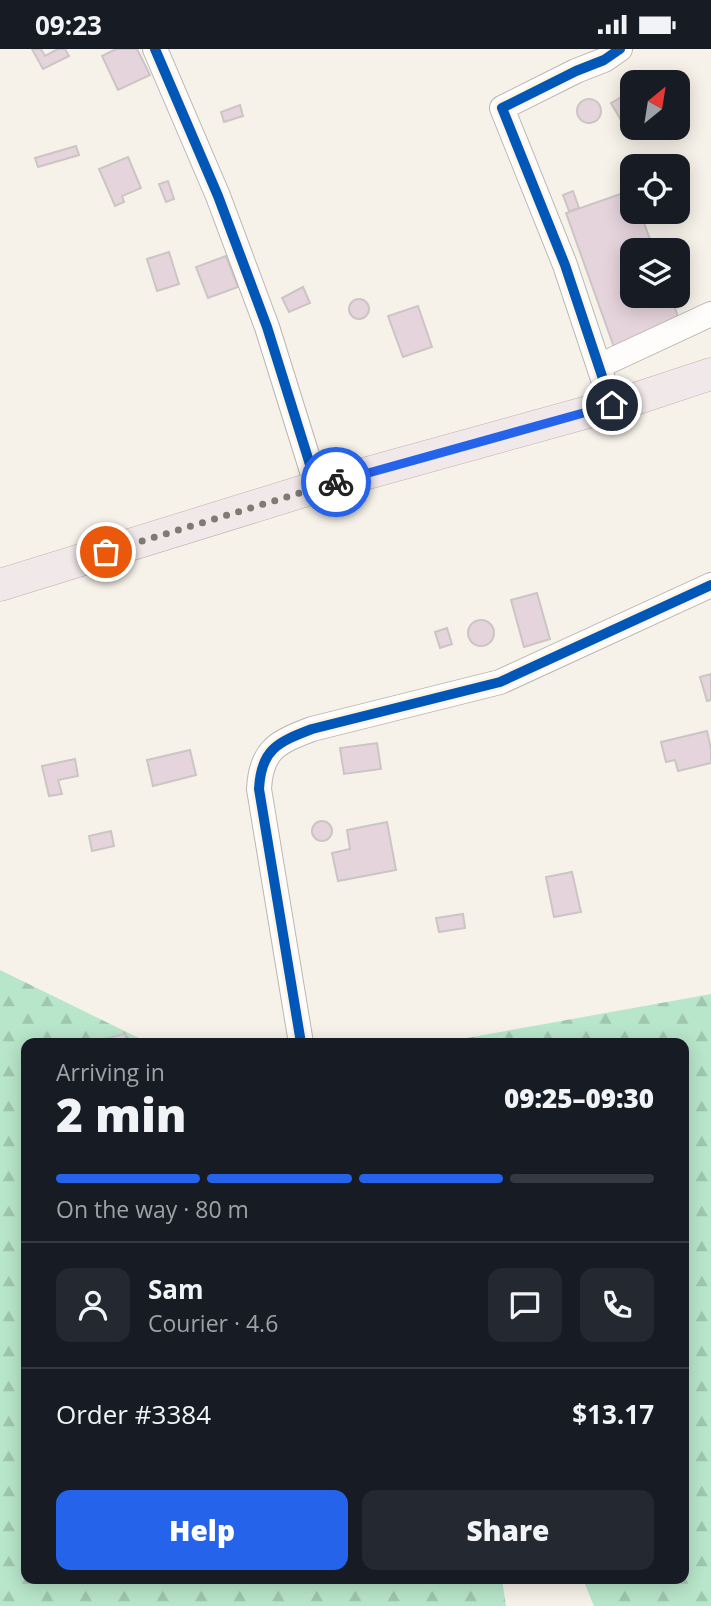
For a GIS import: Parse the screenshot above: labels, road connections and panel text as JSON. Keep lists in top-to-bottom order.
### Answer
{
  "north": "top right",
  "page": {
    "status": "09:23",
    "heading": ["2 min", "Arriving in", "09:25–09:30"],
    "panel": [
      "Sam",
      "Courier · 4.6",
      "Order #3384",
      "$13.17"
    ],
    "bar": "On the way · 80 m",
    "buttons": ["Help", "Share"]
  }
}
